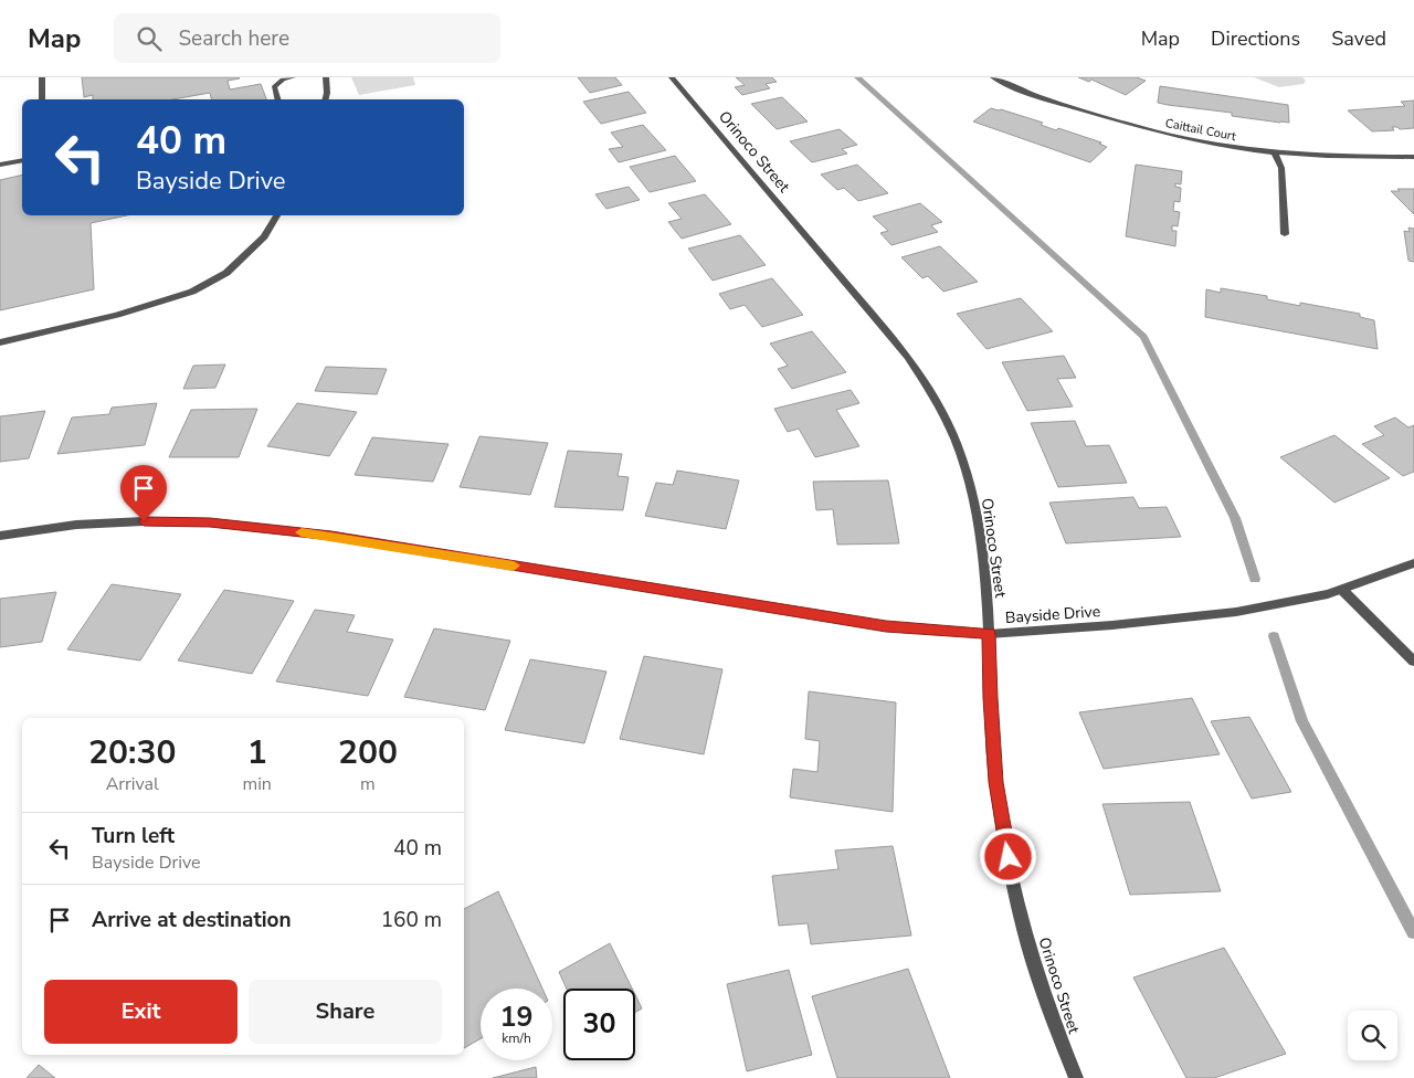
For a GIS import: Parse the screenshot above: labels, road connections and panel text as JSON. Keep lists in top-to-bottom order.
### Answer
{
  "streets": {
    "street": ["Caittail Court", "Orinoco Street", "Bayside Drive"]
  },
  "crossings": [
    ["Orinoco Street", "Bayside Drive"]
  ],
  "page": {
    "header": "Map",
    "search": "Search here",
    "nav": ["Map", "Directions", "Saved"],
    "turn": ["40 m", "Bayside Drive"],
    "eta": [
      "20:30",
      "Arrival",
      "1",
      "min",
      "200",
      "m"
    ],
    "list": [
      {
        "name": "Turn left",
        "note": "Bayside Drive",
        "value": "40 m"
      },
      {
        "name": "Arrive at destination",
        "value": "160 m"
      }
    ],
    "buttons": ["Exit", "Share"],
    "speed": "19 km/h",
    "limit": "30"
  }
}
